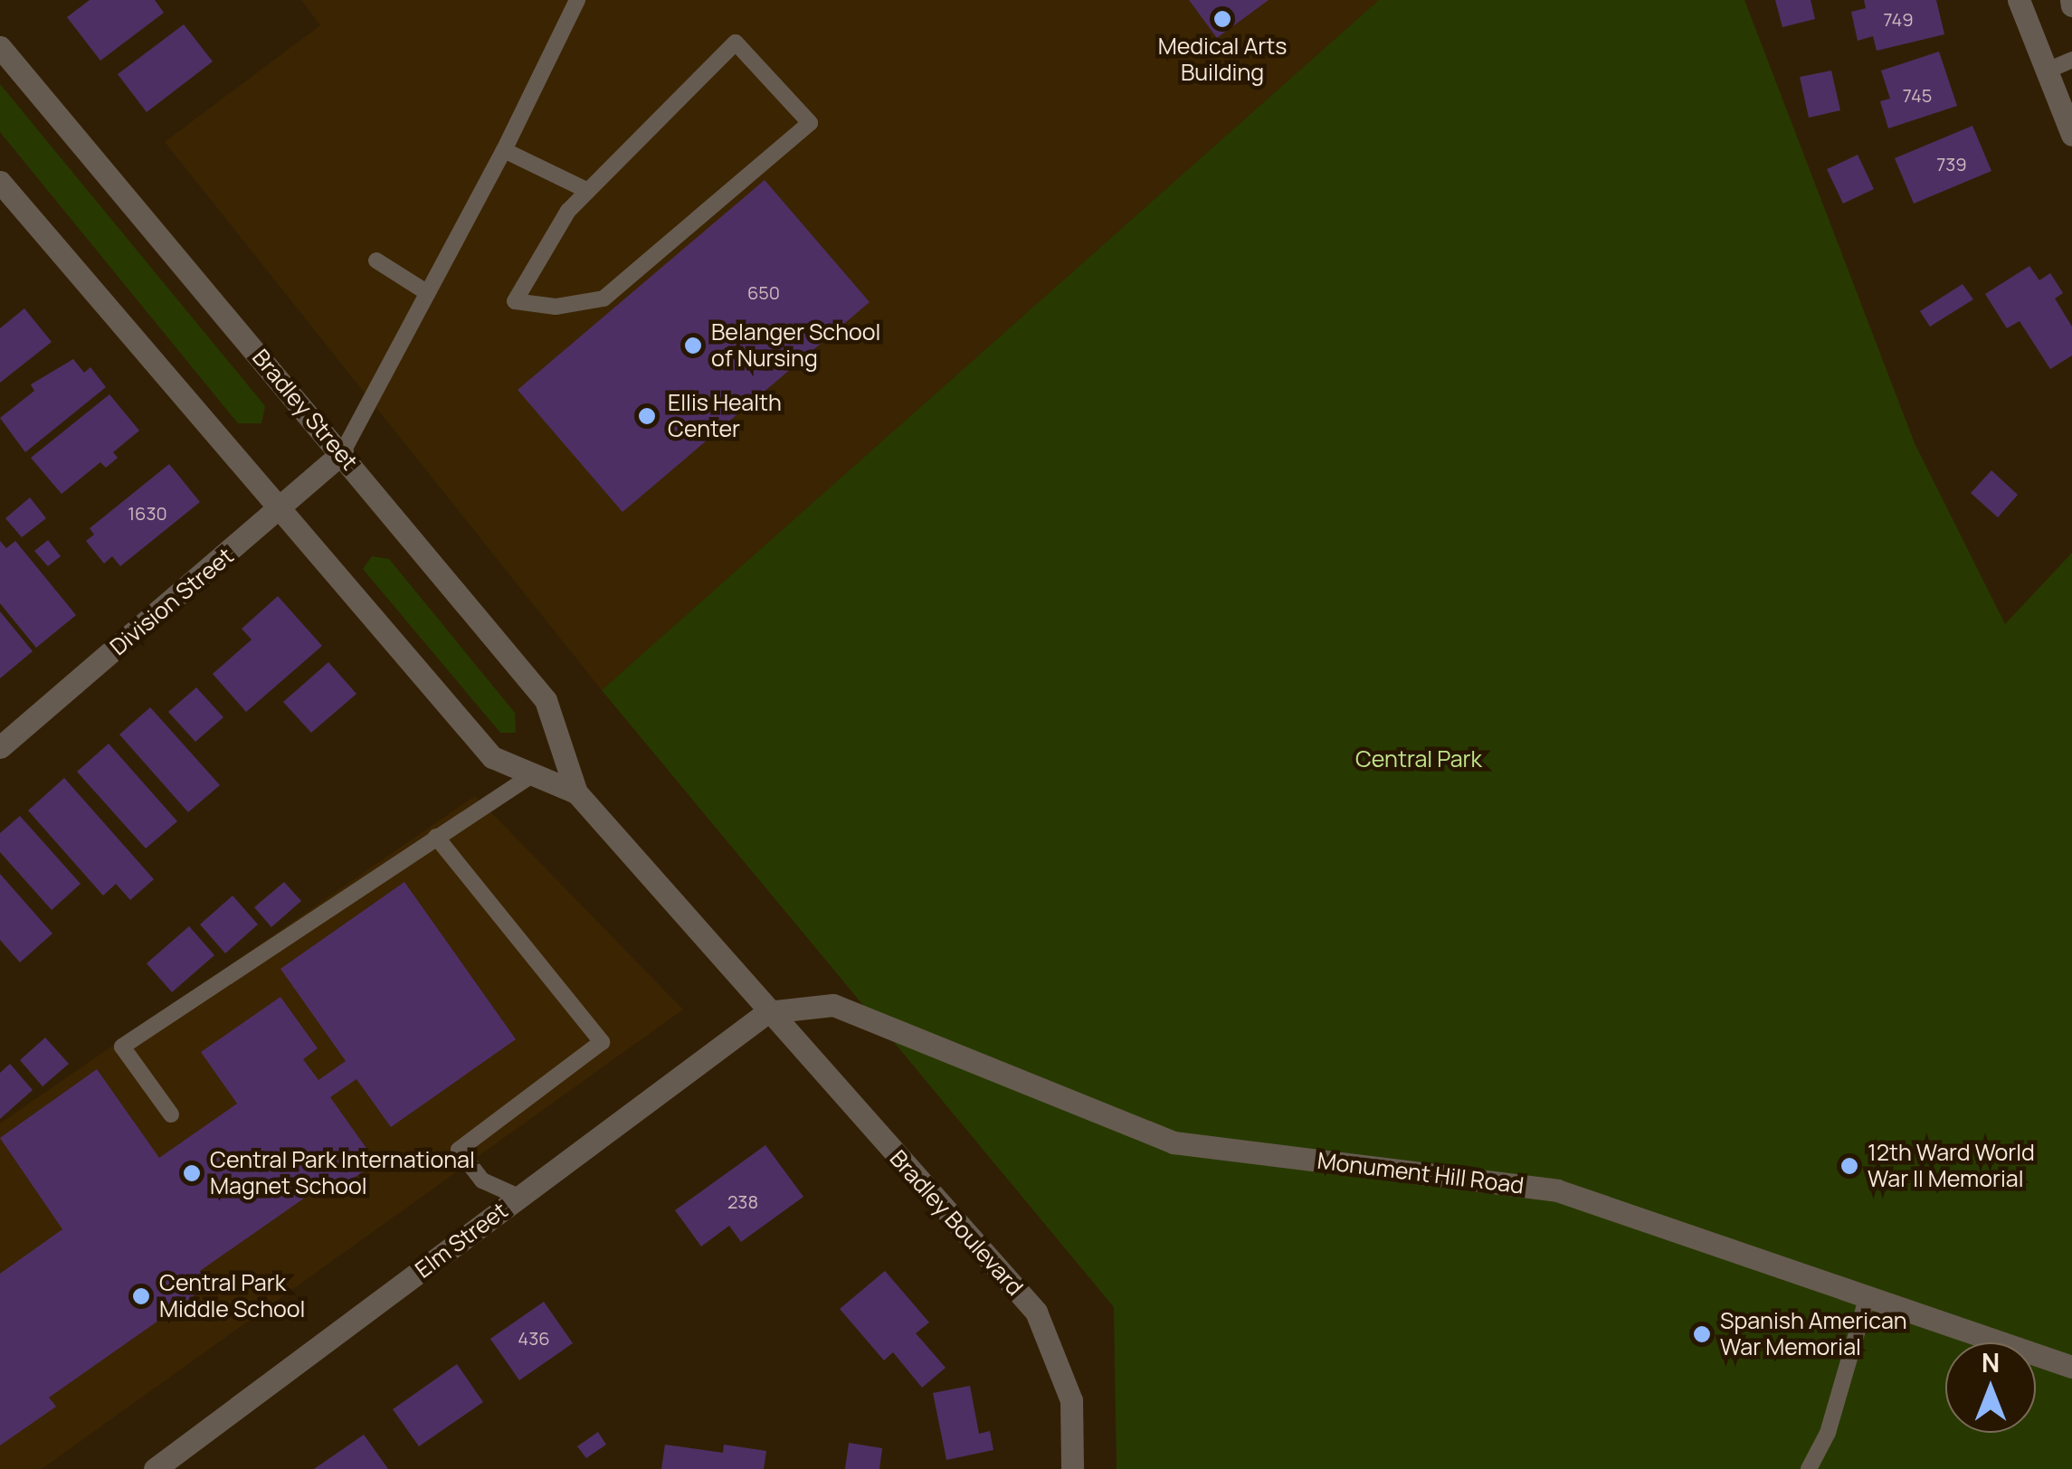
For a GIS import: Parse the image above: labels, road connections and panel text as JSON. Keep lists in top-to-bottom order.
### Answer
{
  "streets": {
    "street": [
      "Bradley Street",
      "Division Street",
      "Monument Hill Road",
      "Bradley Boulevard",
      "Elm Street"
    ]
  },
  "crossings": [
    ["Bradley Street", "Division Street"],
    ["Bradley Street", "Monument Hill Road"],
    ["Bradley Street", "Bradley Boulevard"],
    ["Bradley Street", "Elm Street"],
    ["Monument Hill Road", "Bradley Boulevard"],
    ["Monument Hill Road", "Elm Street"],
    ["Bradley Boulevard", "Elm Street"]
  ],
  "parks": ["Central Park"],
  "places": [
    "Medical Arts Building",
    "Belanger School of Nursing",
    "Ellis Health Center",
    "12th Ward World War II Memorial",
    "Central Park International Magnet School",
    "Central Park Middle School",
    "Spanish American War Memorial"
  ],
  "house_numbers": [
    "749",
    "745",
    "739",
    "650",
    "1630",
    "238",
    "436"
  ],
  "north": "top"
}
